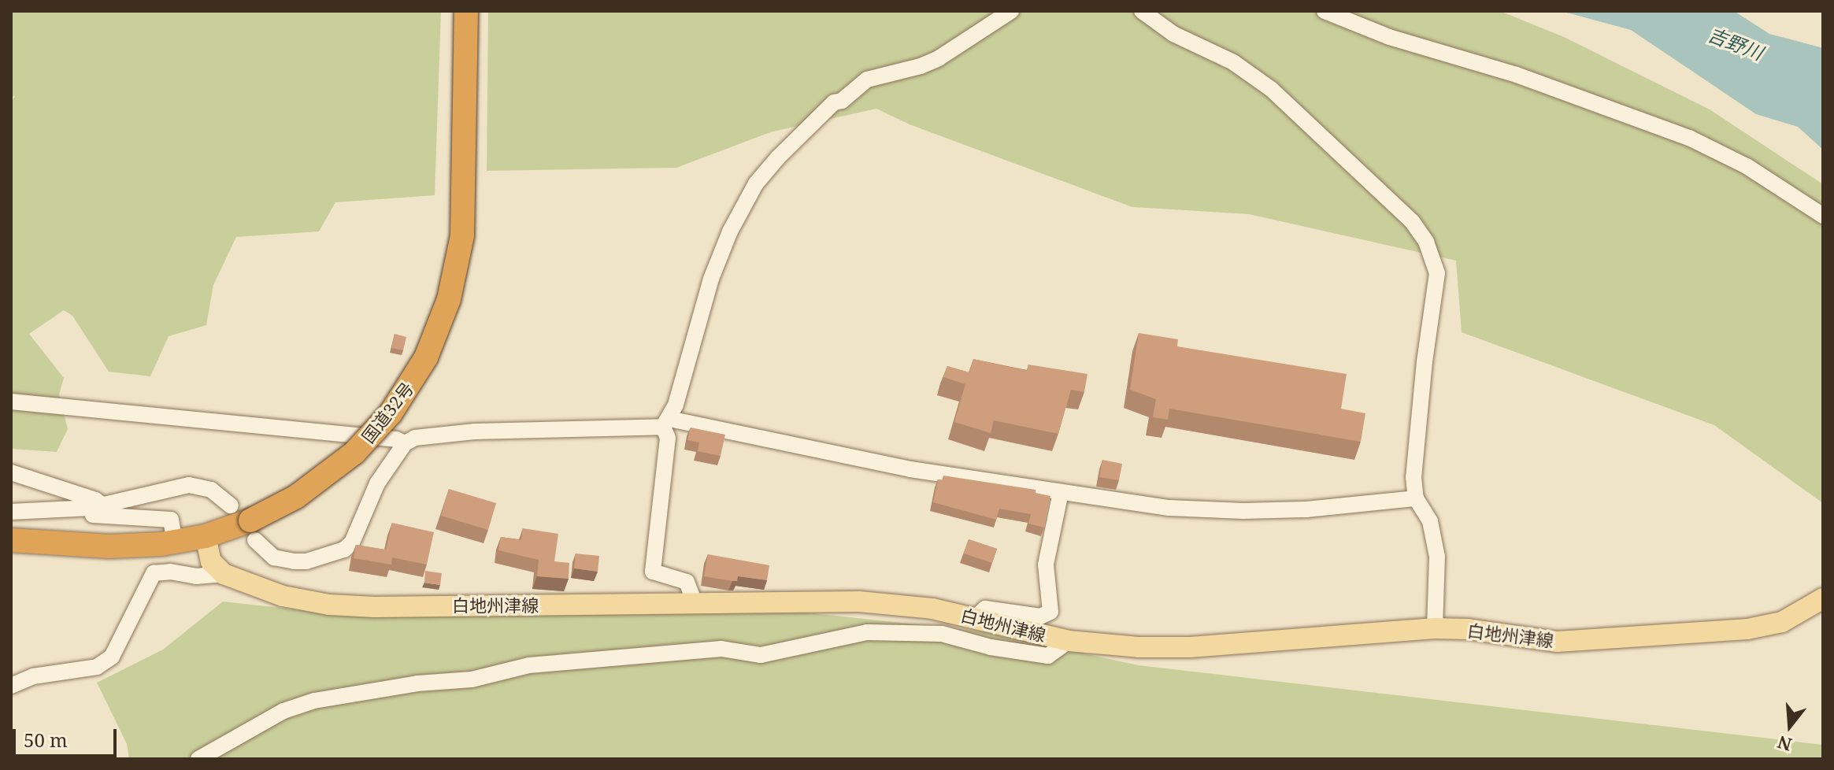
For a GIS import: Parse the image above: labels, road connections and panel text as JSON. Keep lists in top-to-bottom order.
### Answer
{
  "streets": {
    "highway": ["国道32号"],
    "main road": ["白地州津線"]
  },
  "water": ["吉野川"],
  "scale_bar": "50 m",
  "north": "bottom"
}
